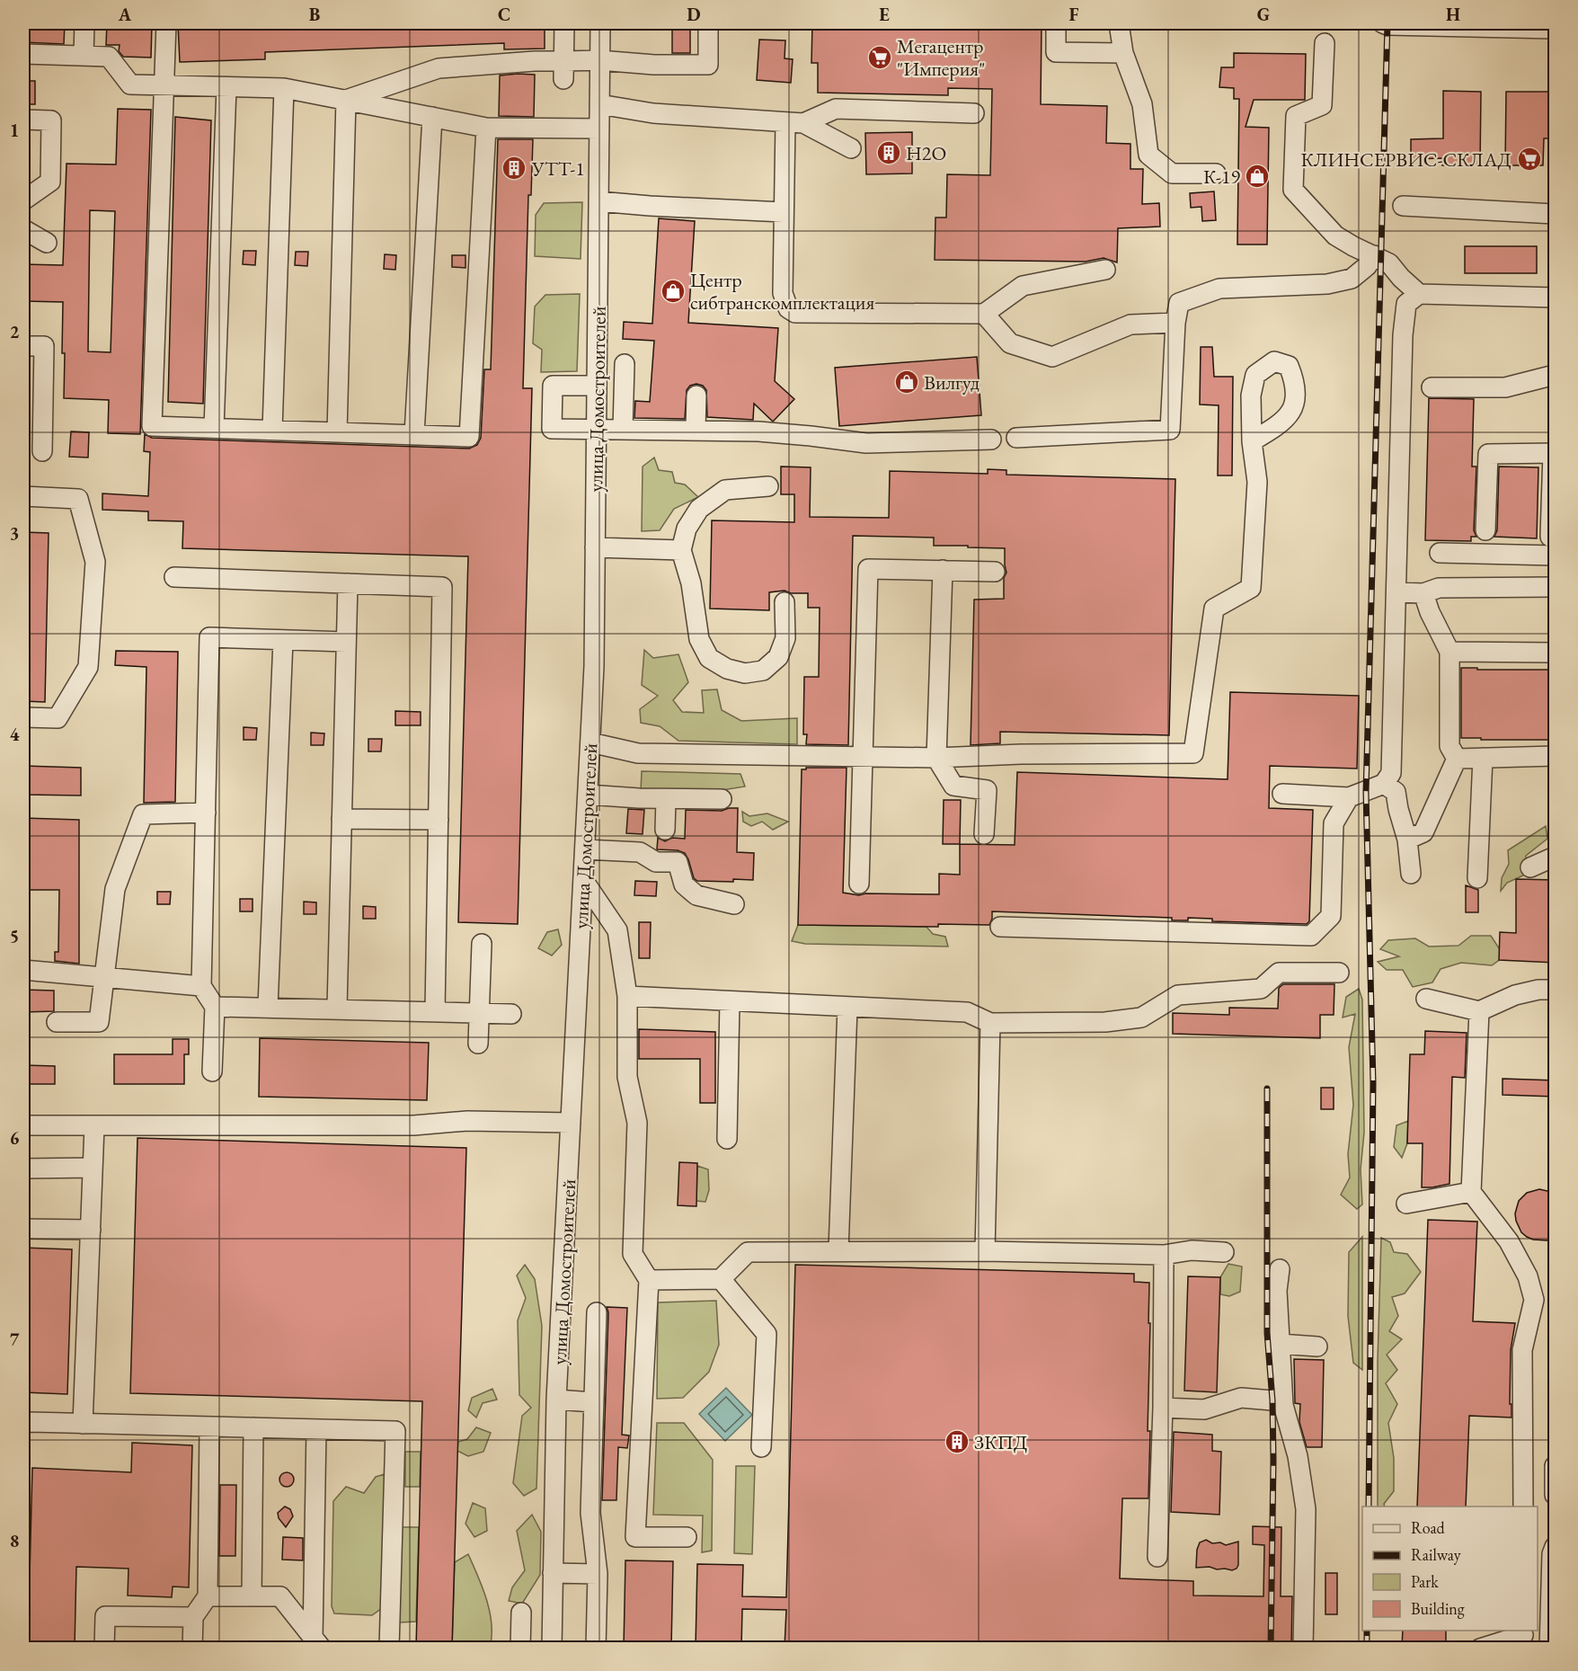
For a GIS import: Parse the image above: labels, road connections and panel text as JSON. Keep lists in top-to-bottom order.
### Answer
{
  "streets": {
    "street": ["улица Домостроителей"]
  },
  "places": {
    "supermarket": ["Мегацентр \"Империя\"", "КЛИНСЕРВИС-СКЛАД"],
    "building": ["H2O", "УТТ-1", "ЗКПД"],
    "shop": ["К-19", "Центр сибтранскомплектация", "Вилгуд"]
  },
  "legend": [
    "Road",
    "Railway",
    "Park",
    "Building"
  ],
  "grid": {
    "columns": [
      "A",
      "B",
      "C",
      "D",
      "E",
      "F",
      "G",
      "H"
    ],
    "rows": [
      "1",
      "2",
      "3",
      "4",
      "5",
      "6",
      "7",
      "8"
    ]
  }
}
